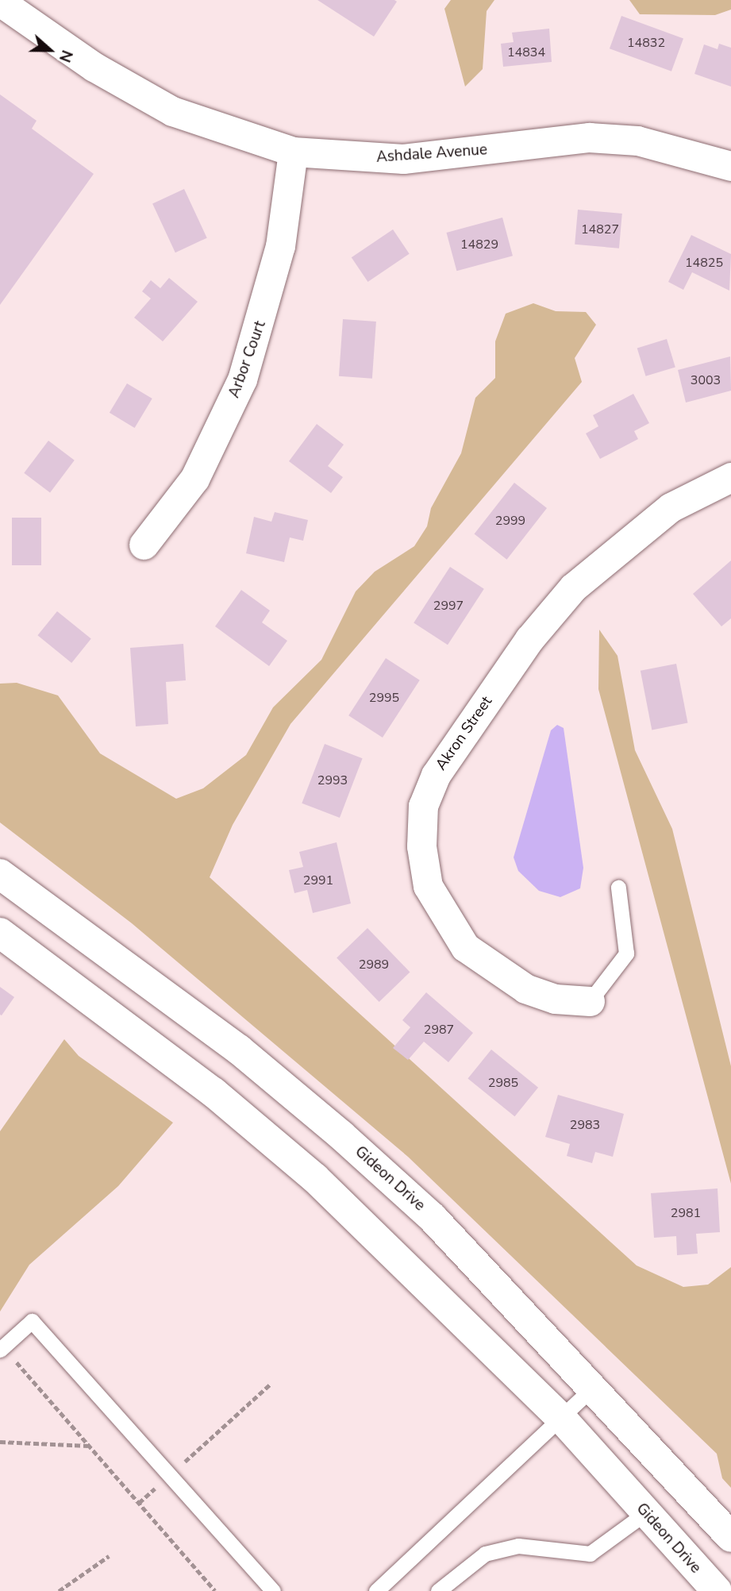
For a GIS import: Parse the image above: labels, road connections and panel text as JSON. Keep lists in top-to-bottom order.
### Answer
{
  "streets": {
    "main road": ["Gideon Drive"],
    "street": ["Ashdale Avenue", "Arbor Court", "Akron Street"]
  },
  "crossings": [
    ["Ashdale Avenue", "Arbor Court"]
  ],
  "house_numbers": [
    "14832",
    "14834",
    "14827",
    "14829",
    "14825",
    "3003",
    "2999",
    "2997",
    "2995",
    "2993",
    "2991",
    "2989",
    "2987",
    "2985",
    "2983",
    "2981"
  ],
  "north": "right"
}
